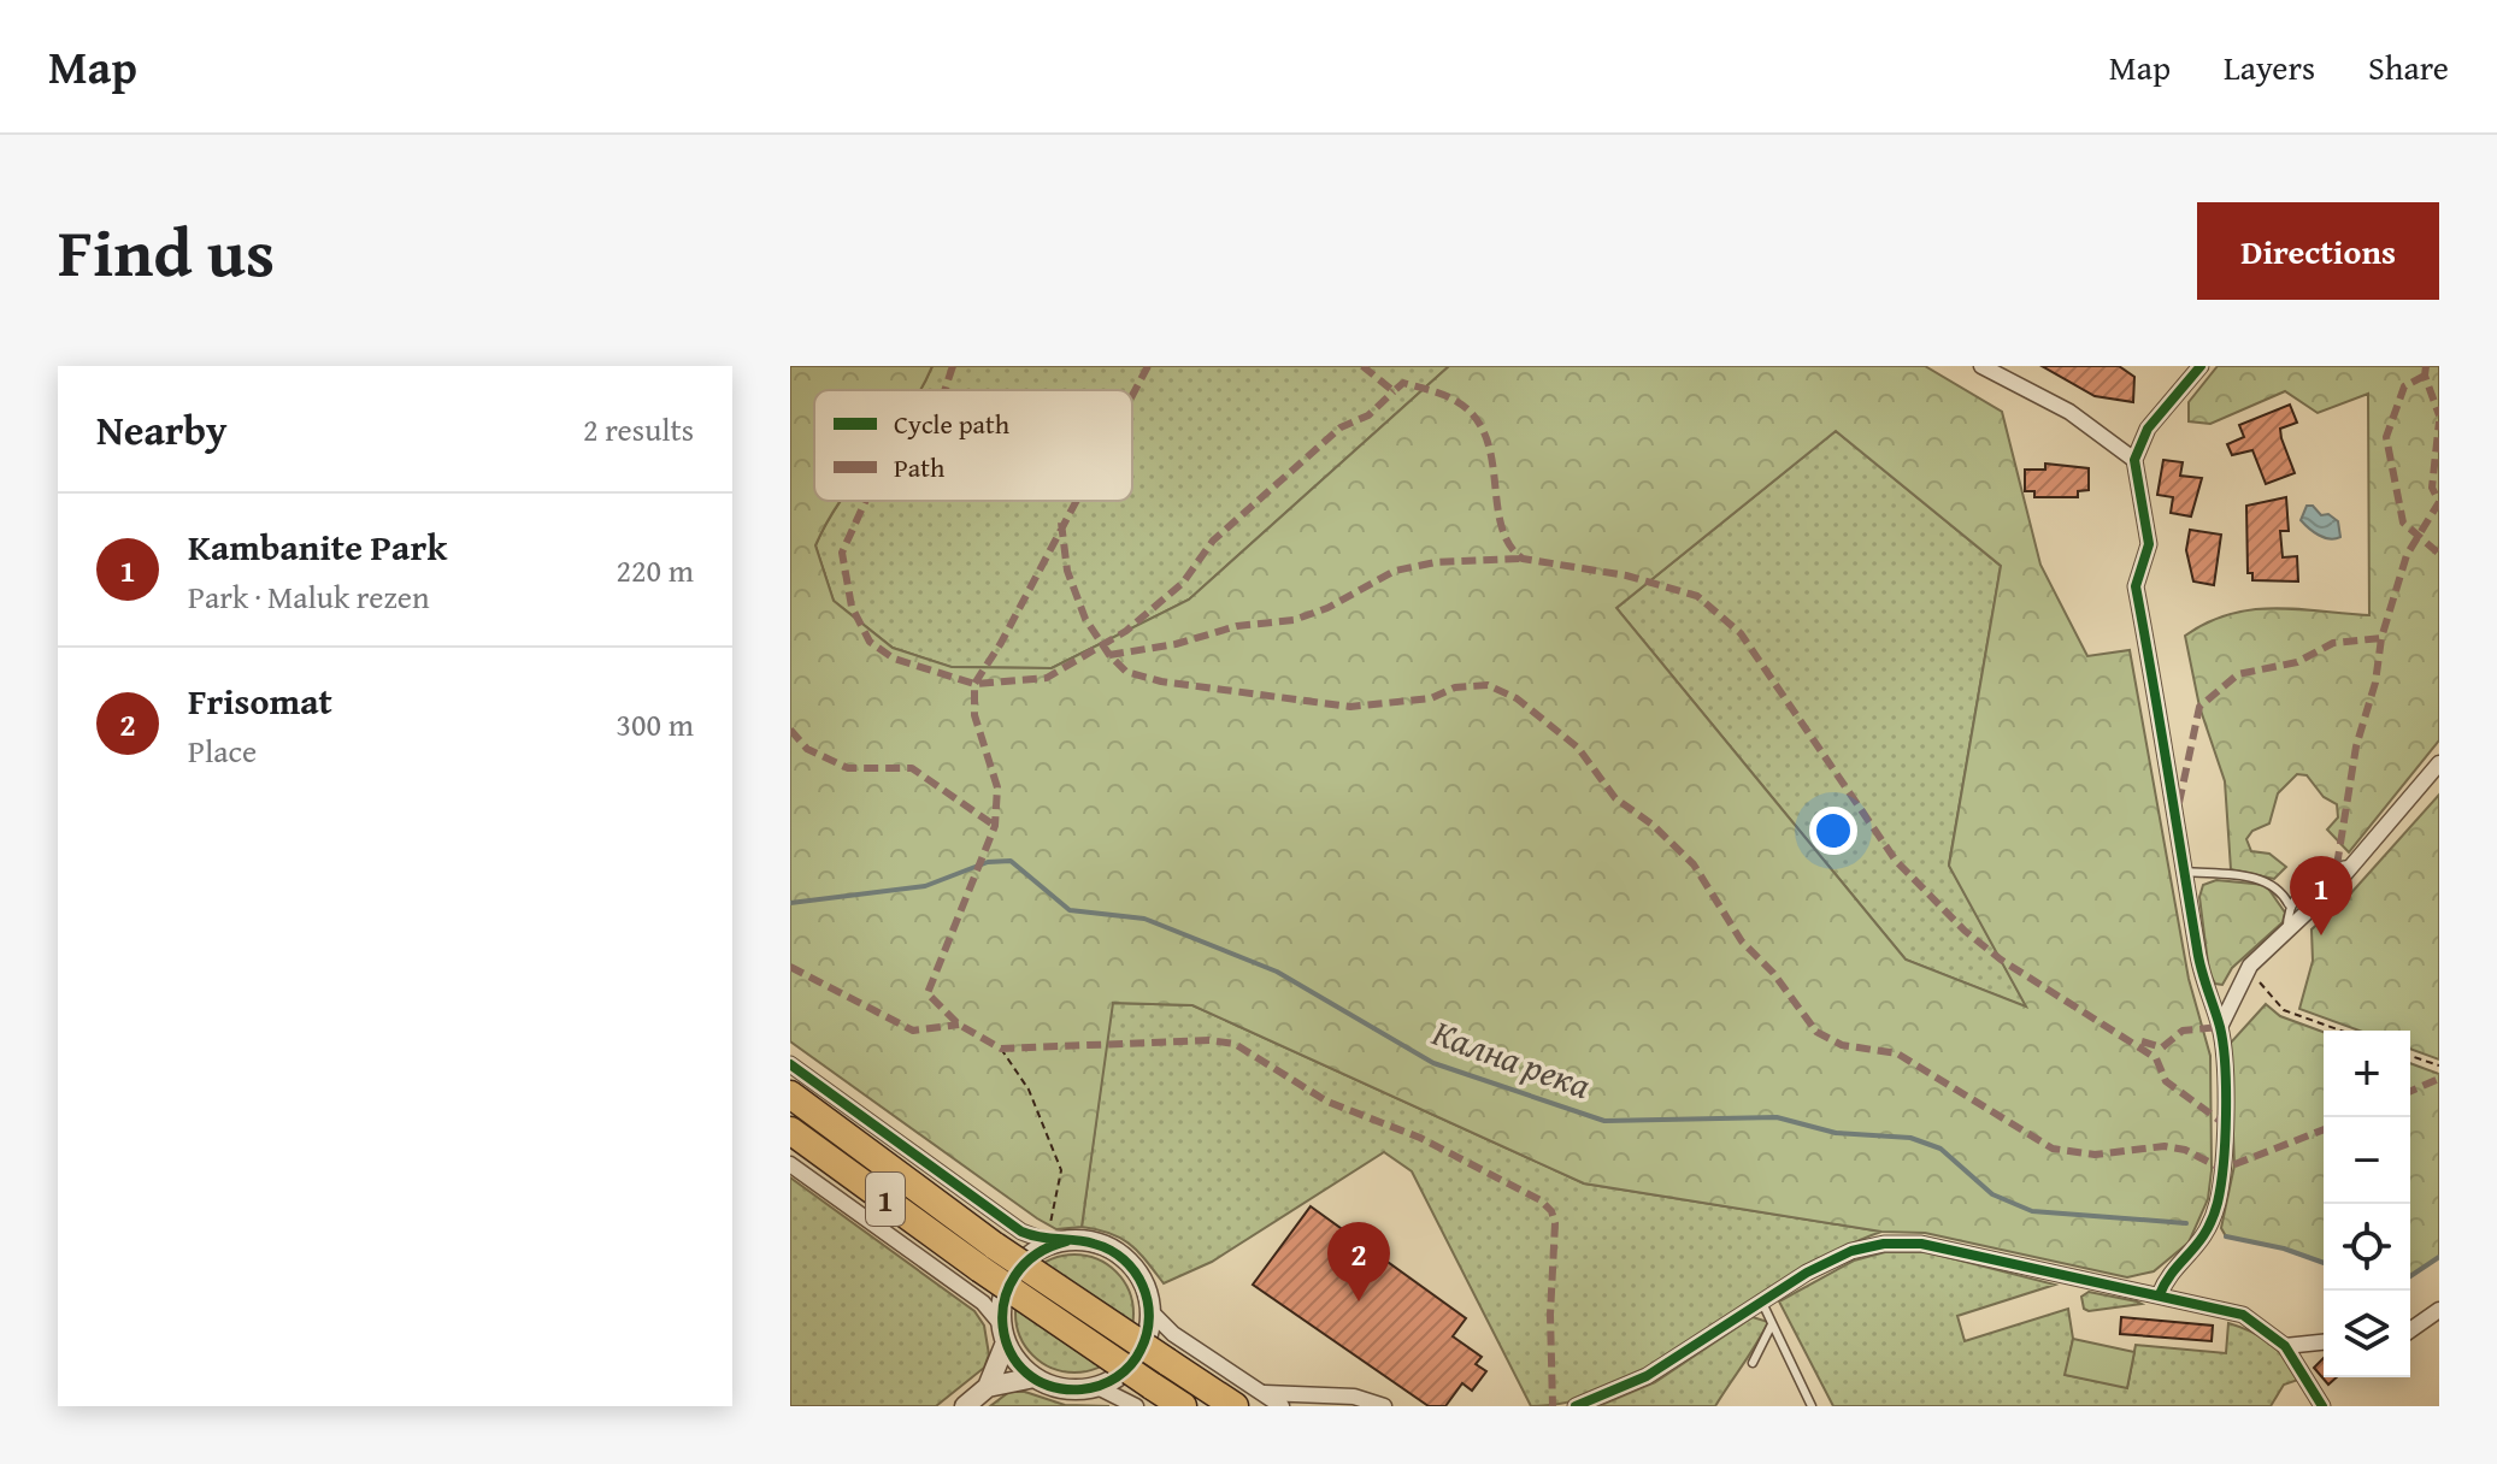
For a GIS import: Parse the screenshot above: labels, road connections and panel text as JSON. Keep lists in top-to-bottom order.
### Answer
{
  "streets": {
    "highway": ["1"]
  },
  "water": ["Кална река"],
  "legend": ["Cycle path", "Path"],
  "page": {
    "header": "Map",
    "nav": ["Map", "Layers", "Share"],
    "title": "Find us",
    "buttons": "Directions",
    "heading": ["Nearby", "2 results"],
    "list": [
      {
        "mark": "1",
        "name": "Kambanite Park",
        "note": "Park · Maluk rezen",
        "value": "220 m"
      },
      {
        "mark": "2",
        "name": "Frisomat",
        "note": "Place",
        "value": "300 m"
      }
    ],
    "pins": ["1", "2"],
    "map_buttons": ["+", "−"]
  }
}
